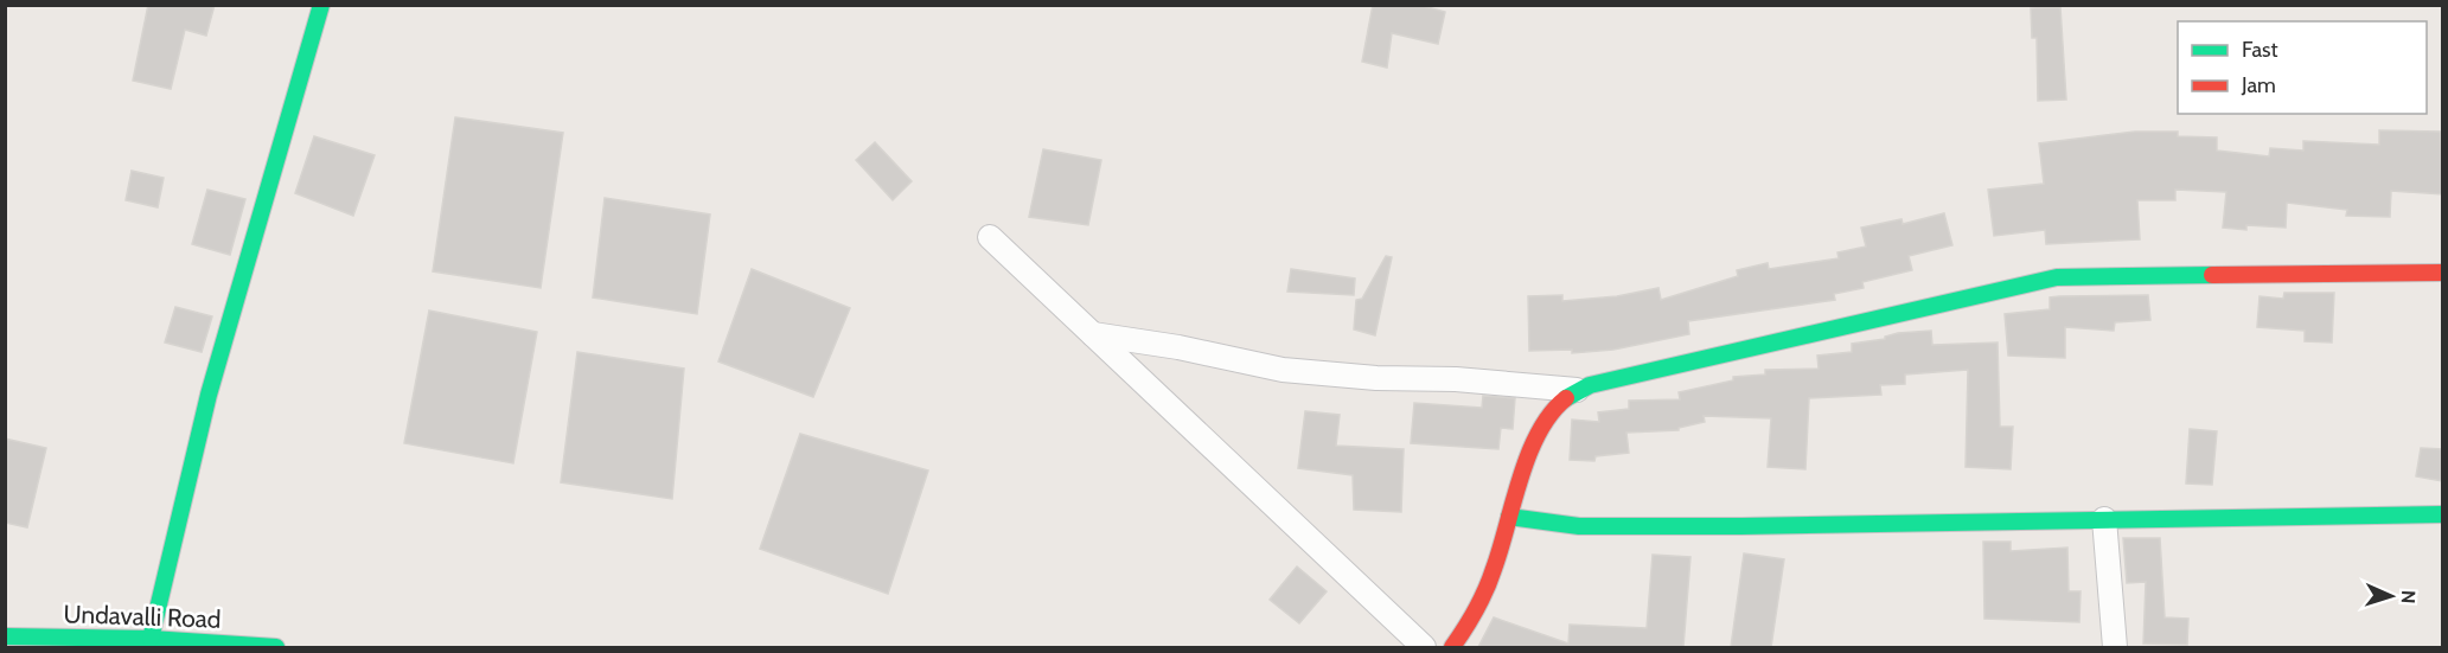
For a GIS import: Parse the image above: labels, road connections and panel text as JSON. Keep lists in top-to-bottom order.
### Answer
{
  "streets": {
    "street": ["Undavalli Road"]
  },
  "legend": ["Fast", "Jam"],
  "north": "right"
}
